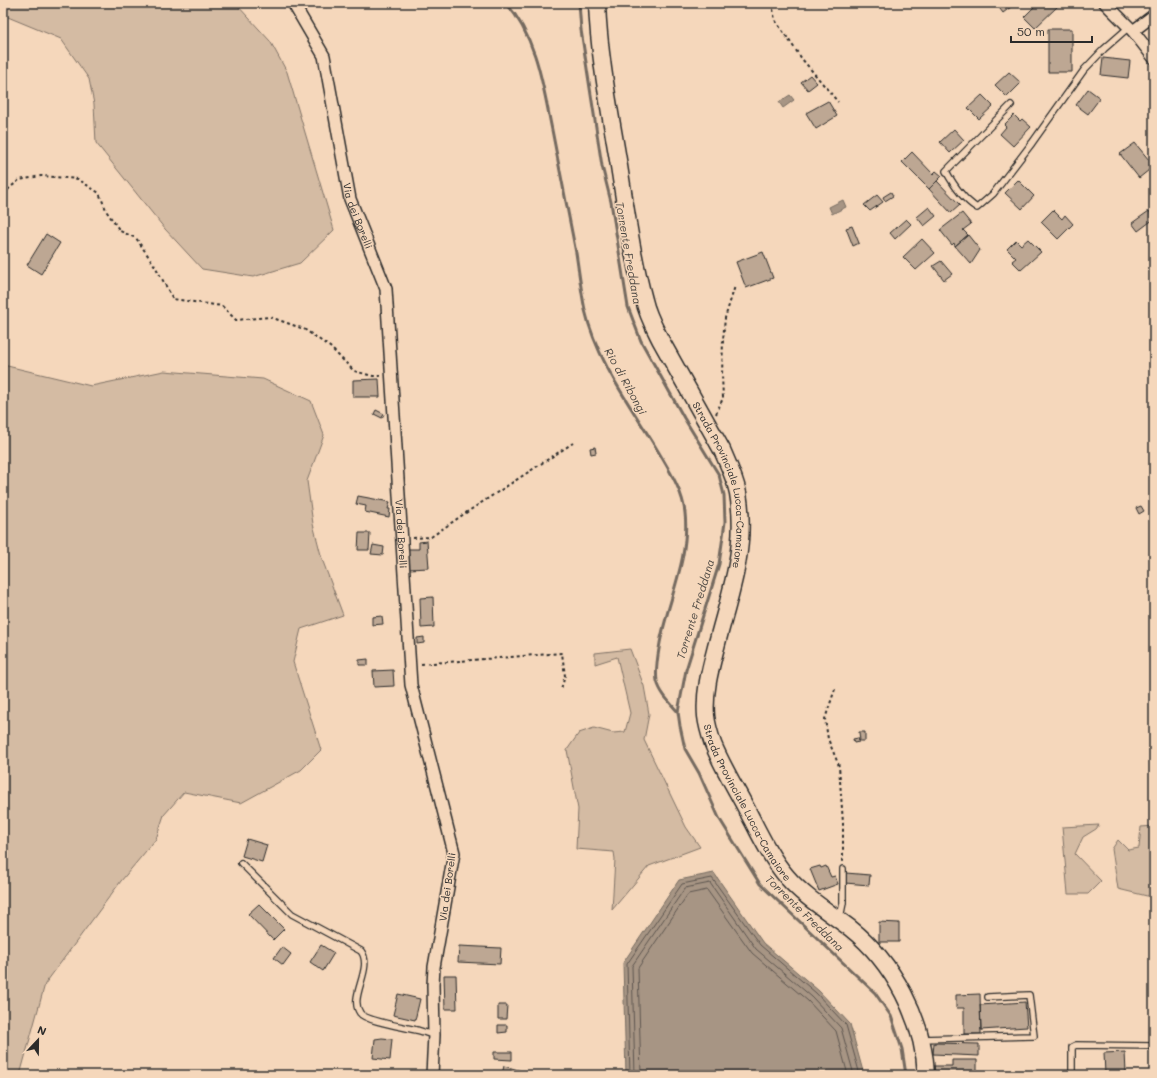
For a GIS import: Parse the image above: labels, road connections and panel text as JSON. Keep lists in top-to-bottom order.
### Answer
{
  "streets": {
    "main road": ["Strada Provinciale Lucca-Camaiore"],
    "street": ["Via dei Borelli"]
  },
  "water": ["Torrente Freddana", "Rio di Ribongi"],
  "scale_bar": "50 m",
  "north": "top"
}
